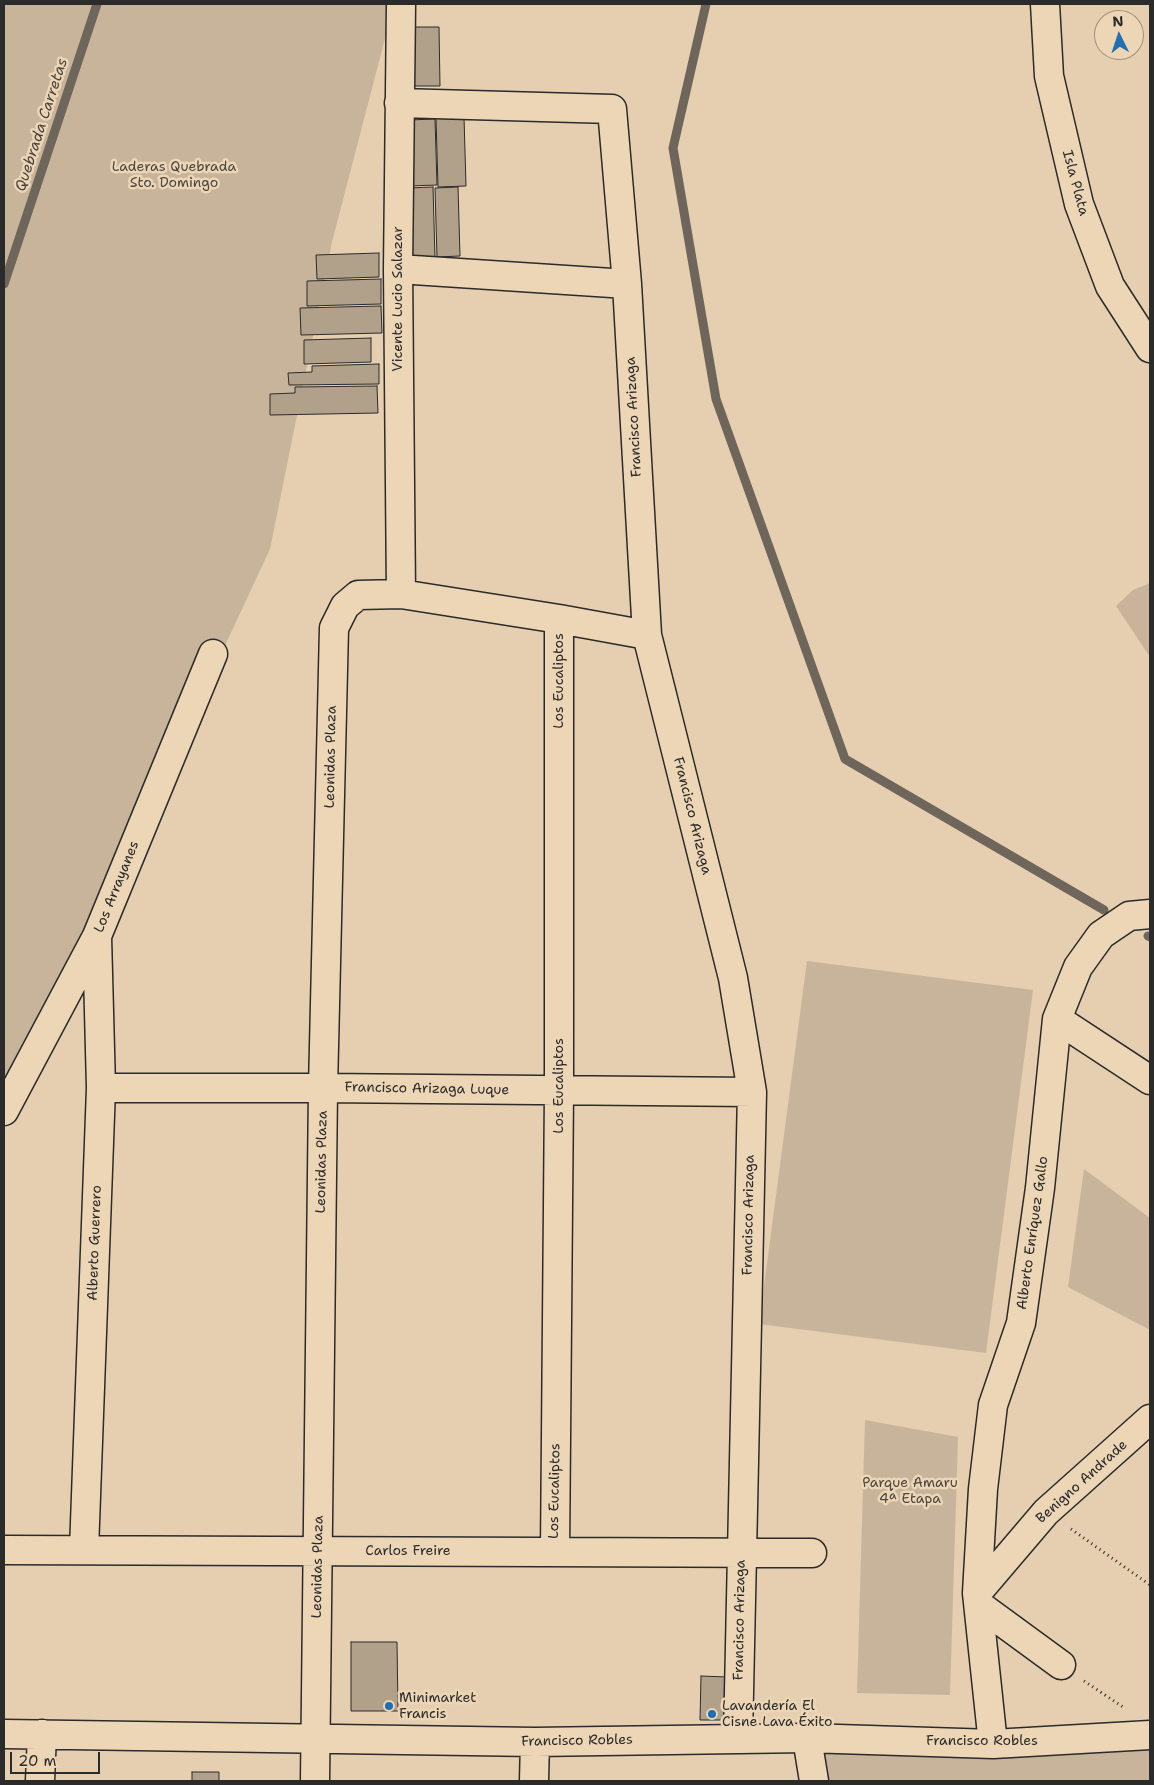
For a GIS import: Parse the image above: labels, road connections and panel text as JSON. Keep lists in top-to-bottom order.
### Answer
{
  "streets": {
    "street": [
      "Isla Plata",
      "Vicente Lucio Salazar",
      "Francisco Arizaga",
      "Los Eucaliptos",
      "Leonidas Plaza",
      "Los Arrayanes",
      "Francisco Arizaga Luque",
      "Alberto Enríquez Gallo",
      "Alberto Guerrero",
      "Benigno Andrade",
      "Carlos Freire",
      "Francisco Robles"
    ]
  },
  "crossings": [
    ["Vicente Lucio Salazar", "Francisco Arizaga"],
    ["Vicente Lucio Salazar", "Leonidas Plaza"],
    ["Francisco Arizaga", "Leonidas Plaza"],
    ["Francisco Arizaga", "Francisco Arizaga Luque"],
    ["Francisco Arizaga", "Carlos Freire"],
    ["Francisco Arizaga", "Francisco Robles"],
    ["Los Eucaliptos", "Leonidas Plaza"],
    ["Los Eucaliptos", "Francisco Arizaga Luque"],
    ["Los Eucaliptos", "Carlos Freire"],
    ["Leonidas Plaza", "Francisco Arizaga Luque"],
    ["Leonidas Plaza", "Carlos Freire"],
    ["Leonidas Plaza", "Francisco Robles"],
    ["Los Arrayanes", "Alberto Guerrero"],
    ["Francisco Arizaga Luque", "Alberto Guerrero"],
    ["Alberto Enríquez Gallo", "Benigno Andrade"],
    ["Alberto Enríquez Gallo", "Francisco Robles"],
    ["Alberto Guerrero", "Carlos Freire"]
  ],
  "water": ["Quebrada Carretas"],
  "parks": ["Laderas Quebrada Sto. Domingo", "Parque Amaru 4ª Etapa"],
  "places": ["Minimarket Francis", "Lavandería El Cisne Lava Éxito"],
  "scale_bar": "20 m",
  "north": "top"
}
